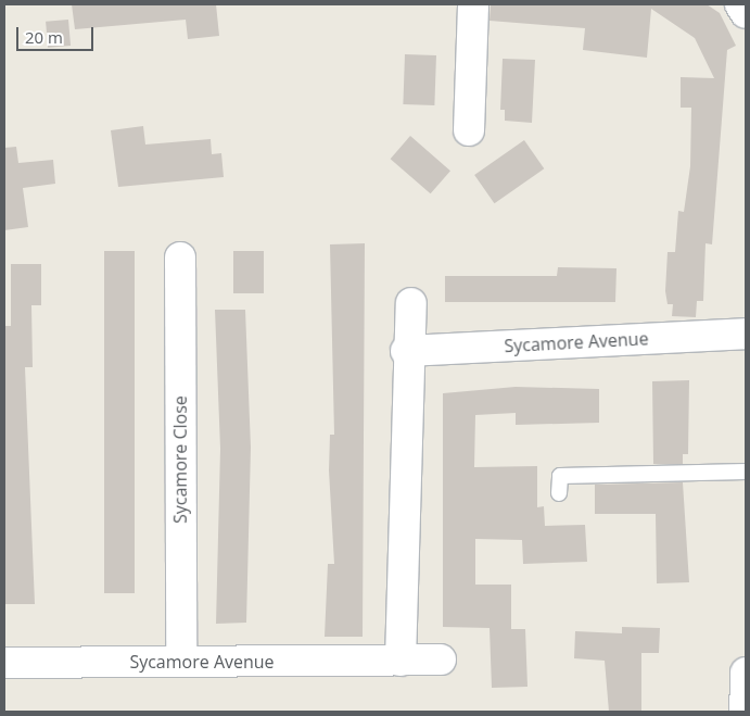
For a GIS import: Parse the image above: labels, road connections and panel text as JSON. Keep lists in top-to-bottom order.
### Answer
{
  "streets": {
    "street": ["Sycamore Avenue", "Sycamore Close"]
  },
  "crossings": [
    ["Sycamore Avenue", "Sycamore Close"]
  ],
  "scale_bar": "20 m"
}
